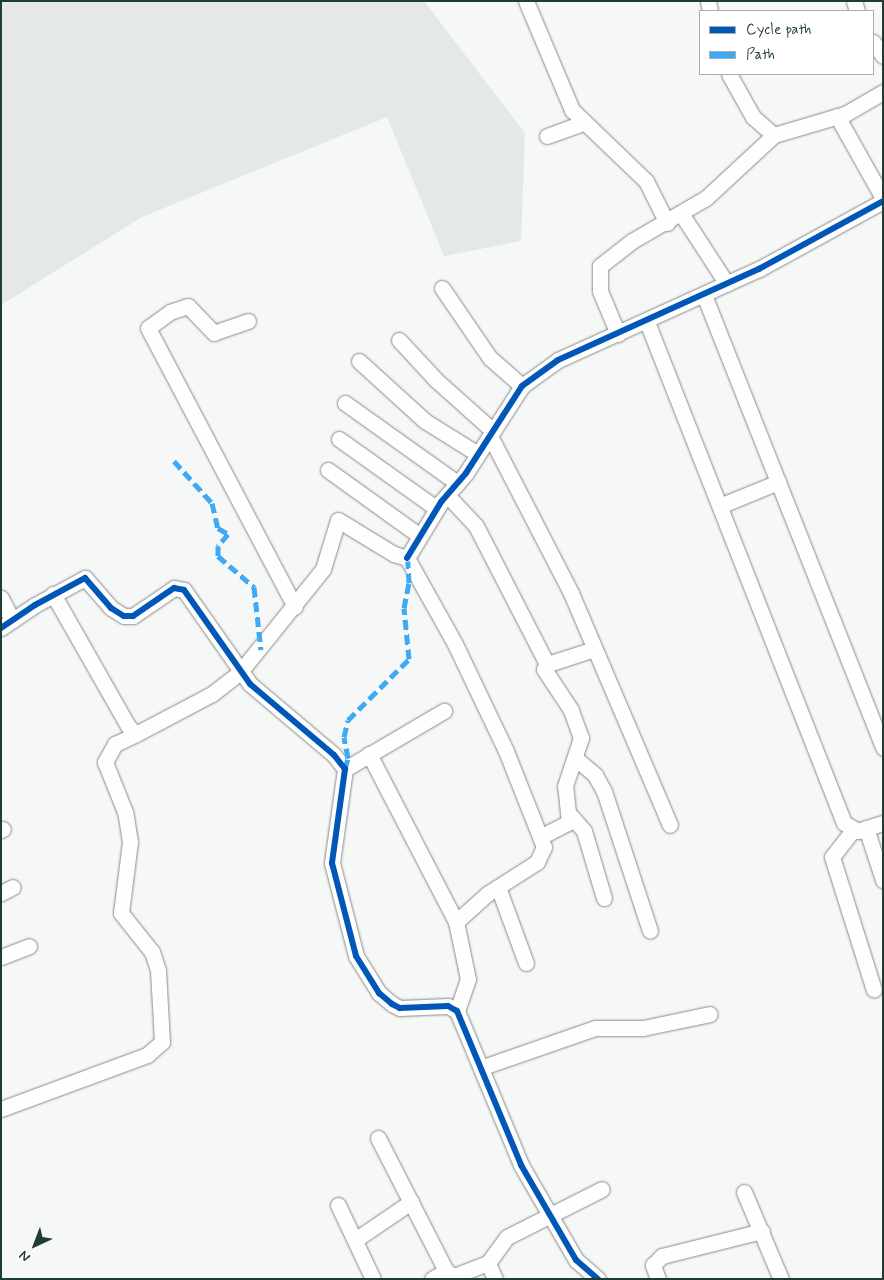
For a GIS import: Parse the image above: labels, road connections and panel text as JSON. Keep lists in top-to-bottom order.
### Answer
{
  "legend": ["Cycle path", "Path"],
  "north": "bottom left"
}
